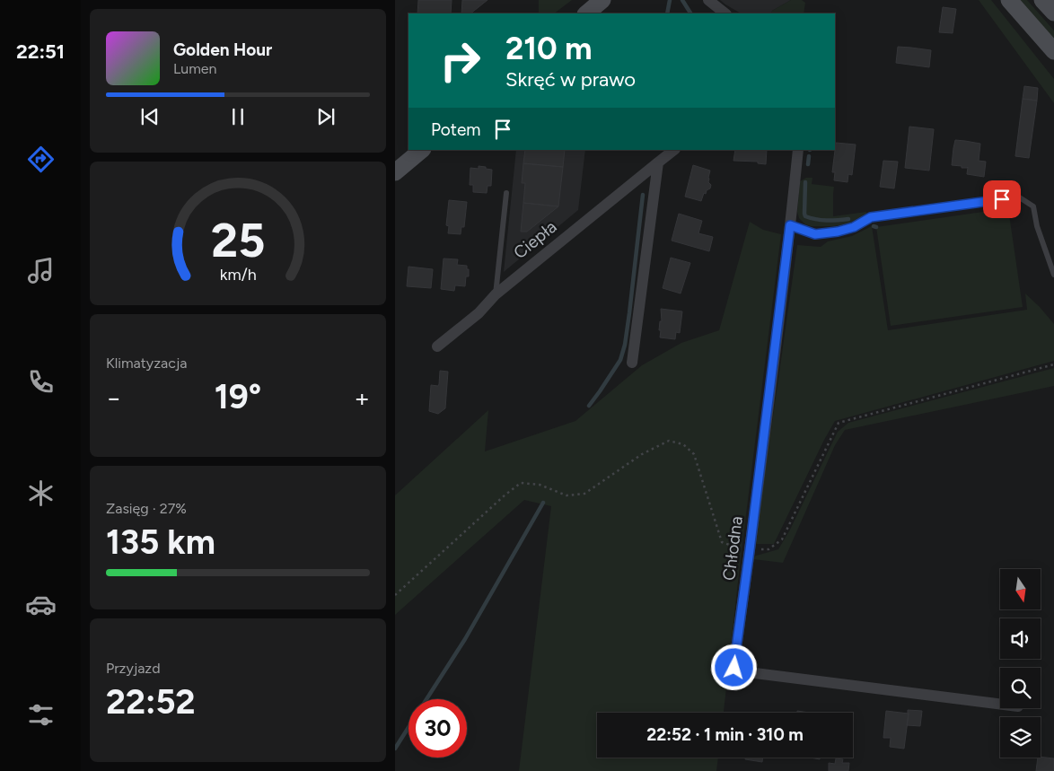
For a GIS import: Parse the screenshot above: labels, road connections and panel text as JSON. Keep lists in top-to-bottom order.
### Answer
{
  "streets": {
    "street": ["Ciepła", "Chłodna"]
  },
  "north": "bottom",
  "page": {
    "tabs": "22:51",
    "turn": ["210 m", "Skręć w prawo"],
    "song": ["Golden Hour", "Lumen"],
    "then": "Potem",
    "tile": [
      "Klimatyzacja",
      ["Zasięg · 27%", "135 km"],
      ["Przyjazd", "22:52"]
    ],
    "heat": ["−", "19°", "+"],
    "limit": "30",
    "trip": "22:52 · 1 min · 310 m",
    "gauge": ["25", "km/h"]
  }
}
